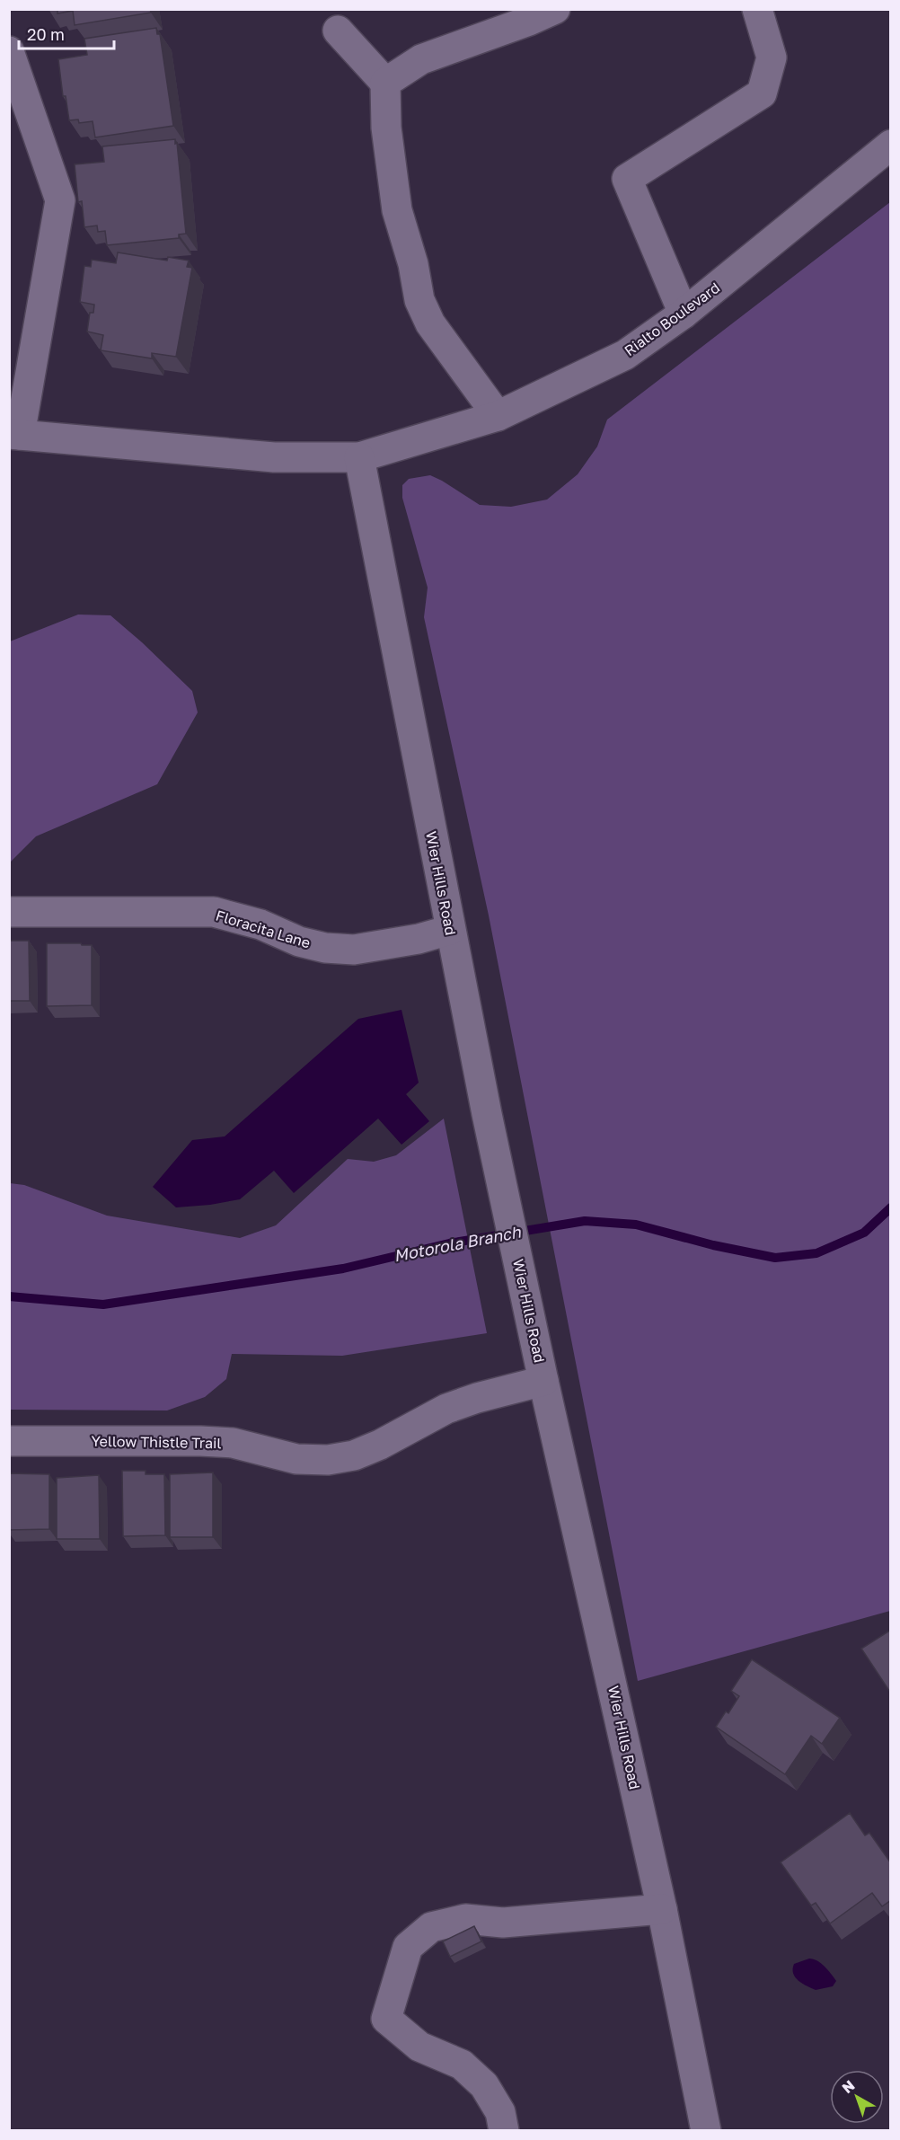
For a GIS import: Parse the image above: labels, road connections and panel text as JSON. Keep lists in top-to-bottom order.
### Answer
{
  "streets": {
    "street": [
      "Rialto Boulevard",
      "Wier Hills Road",
      "Floracita Lane",
      "Yellow Thistle Trail"
    ]
  },
  "crossings": [
    ["Rialto Boulevard", "Wier Hills Road"],
    ["Wier Hills Road", "Floracita Lane"],
    ["Wier Hills Road", "Yellow Thistle Trail"]
  ],
  "water": ["Motorola Branch"],
  "scale_bar": "20 m",
  "north": "top left"
}
